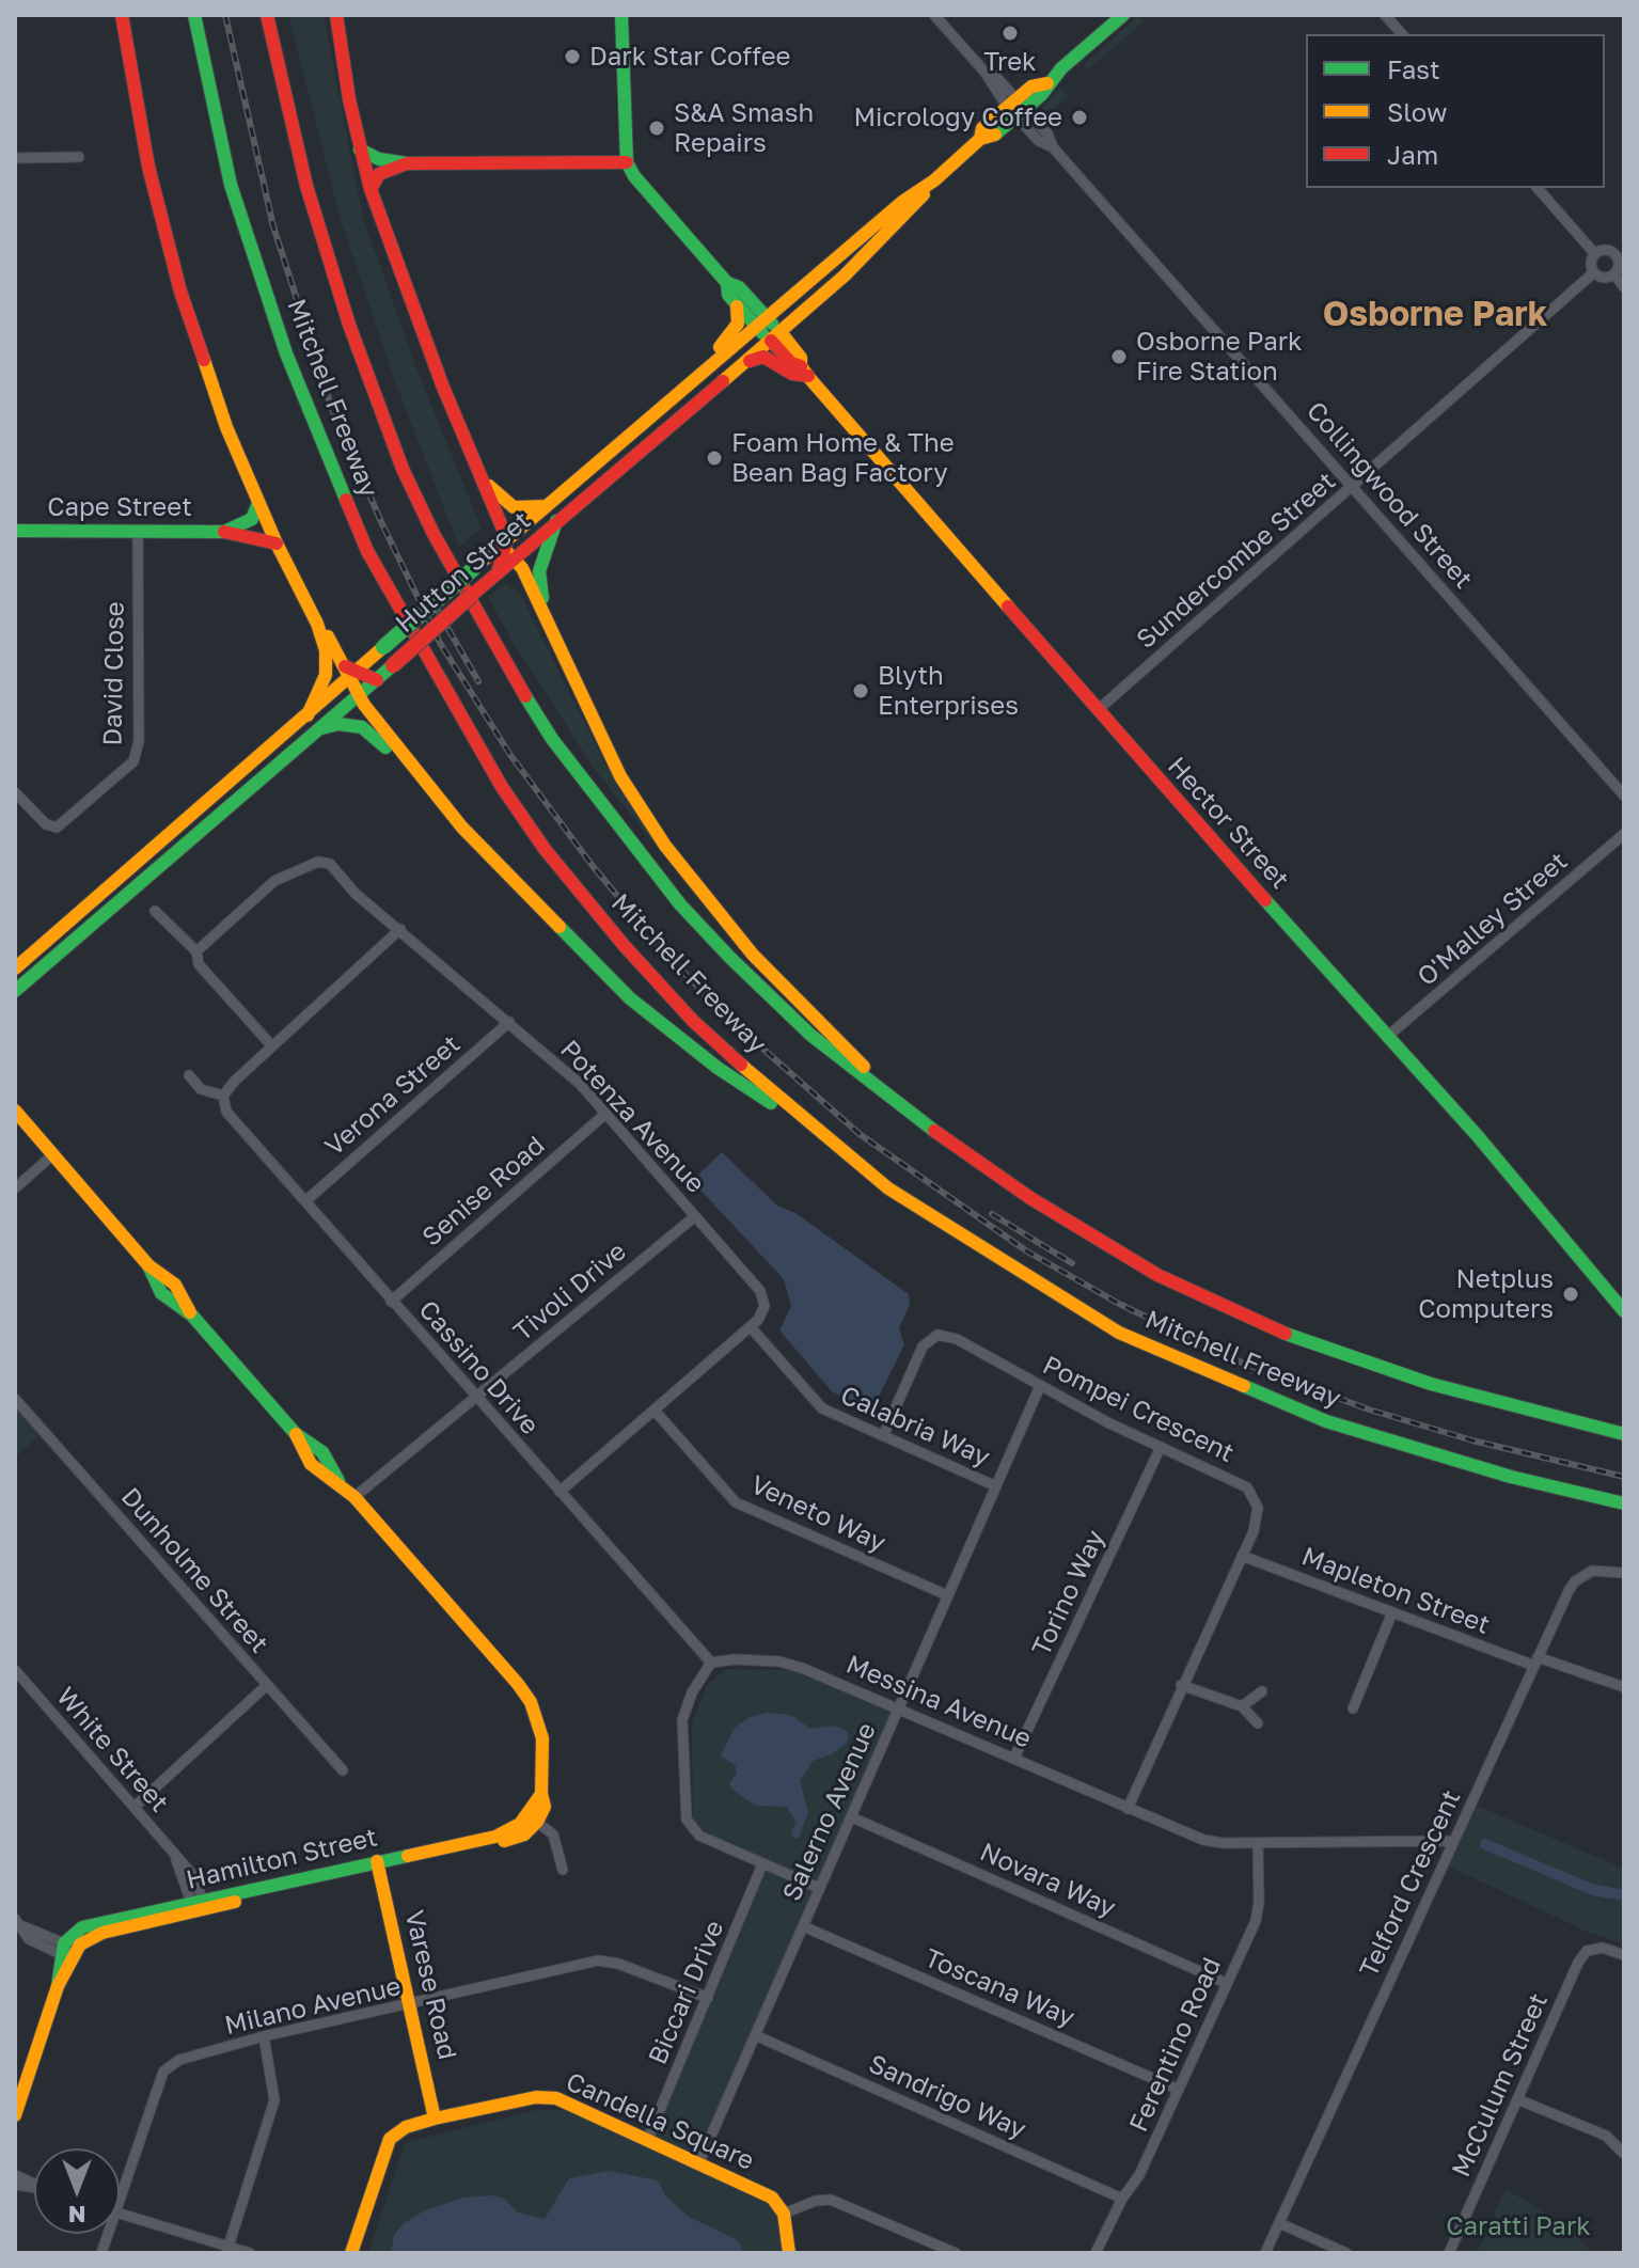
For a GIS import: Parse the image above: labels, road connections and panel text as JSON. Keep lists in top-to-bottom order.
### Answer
{
  "streets": {
    "main road": [
      "Mitchell Freeway",
      "Cape Street",
      "Hutton Street",
      "Hector Street",
      "Hamilton Street",
      "Varese Road",
      "Candella Square"
    ],
    "street": [
      "Collingwood Street",
      "Sundercombe Street",
      "David Close",
      "O'Malley Street",
      "Verona Street",
      "Potenza Avenue",
      "Senise Road",
      "Tivoli Drive",
      "Cassino Drive",
      "Pompei Crescent",
      "Calabria Way",
      "Veneto Way",
      "Dunholme Street",
      "Mapleton Street",
      "Torino Way",
      "Messina Avenue",
      "White Street",
      "Salerno Avenue",
      "Novara Way",
      "Telford Crescent",
      "Toscana Way",
      "Biccari Drive",
      "Milano Avenue",
      "Ferentino Road",
      "McCulum Street",
      "Sandrigo Way"
    ]
  },
  "crossings": [
    ["Collingwood Street", "Sundercombe Street"],
    ["Collingwood Street", "Hutton Street"],
    ["Cape Street", "David Close"],
    ["Sundercombe Street", "Hector Street"],
    ["Hutton Street", "Hector Street"],
    ["Hector Street", "O'Malley Street"],
    ["Verona Street", "Potenza Avenue"],
    ["Verona Street", "Cassino Drive"],
    ["Potenza Avenue", "Senise Road"],
    ["Potenza Avenue", "Tivoli Drive"],
    ["Potenza Avenue", "Calabria Way"],
    ["Senise Road", "Cassino Drive"],
    ["Tivoli Drive", "Cassino Drive"],
    ["Tivoli Drive", "Hamilton Street"],
    ["Cassino Drive", "Messina Avenue"],
    ["Pompei Crescent", "Calabria Way"],
    ["Pompei Crescent", "Mapleton Street"],
    ["Pompei Crescent", "Torino Way"],
    ["Pompei Crescent", "Messina Avenue"],
    ["Pompei Crescent", "Salerno Avenue"],
    ["Calabria Way", "Salerno Avenue"],
    ["Veneto Way", "Salerno Avenue"],
    ["Mapleton Street", "Telford Crescent"],
    ["Torino Way", "Messina Avenue"],
    ["Messina Avenue", "Salerno Avenue"],
    ["Messina Avenue", "Telford Crescent"],
    ["Messina Avenue", "Ferentino Road"],
    ["White Street", "Hamilton Street"],
    ["Salerno Avenue", "Novara Way"],
    ["Salerno Avenue", "Toscana Way"],
    ["Salerno Avenue", "Sandrigo Way"],
    ["Salerno Avenue", "Candella Square"],
    ["Hamilton Street", "Varese Road"],
    ["Novara Way", "Ferentino Road"],
    ["Varese Road", "Milano Avenue"],
    ["Varese Road", "Candella Square"],
    ["Toscana Way", "Ferentino Road"],
    ["Biccari Drive", "Milano Avenue"],
    ["Biccari Drive", "Candella Square"],
    ["Ferentino Road", "Sandrigo Way"]
  ],
  "districts": ["Osborne Park"],
  "parks": ["Caratti Park"],
  "places": [
    "Trek",
    "Dark Star Coffee",
    "Micrology Coffee",
    "S&A Smash Repairs",
    "Osborne Park Fire Station",
    "Foam Home & The Bean Bag Factory",
    "Blyth Enterprises",
    "Netplus Computers"
  ],
  "legend": ["Fast", "Slow", "Jam"],
  "north": "bottom"
}
